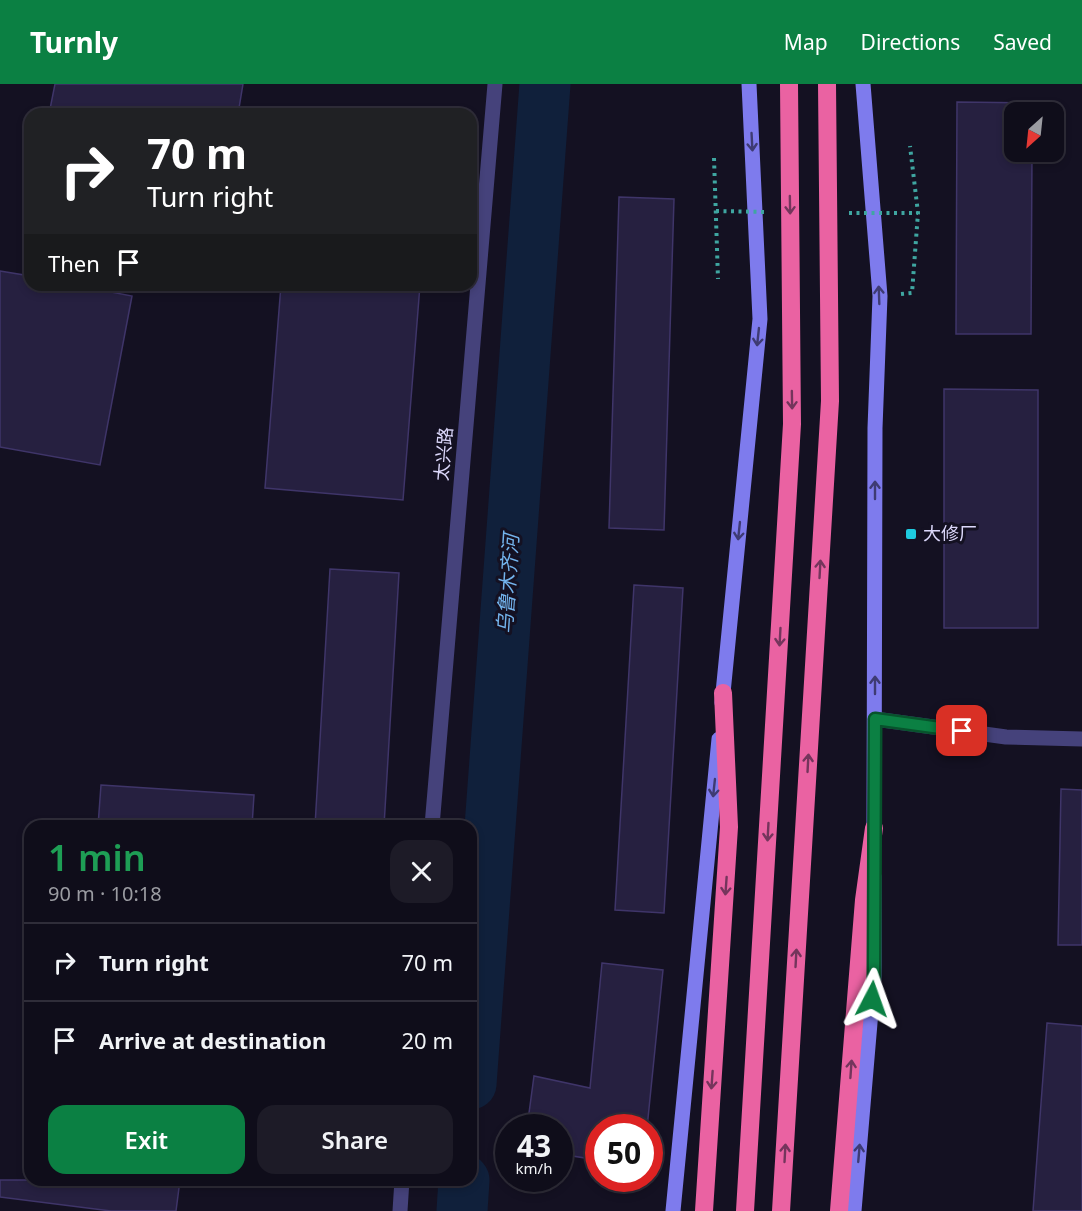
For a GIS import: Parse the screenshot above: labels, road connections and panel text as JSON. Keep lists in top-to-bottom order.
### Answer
{
  "streets": {
    "street": ["太兴路"]
  },
  "water": ["乌鲁木齐河"],
  "places": {
    "transit": ["大修厂"]
  },
  "north": "bottom left",
  "page": {
    "header": "Turnly",
    "nav": ["Map", "Directions", "Saved"],
    "turn": ["70 m", "Turn right"],
    "then": "Then",
    "heading": ["1 min", "90 m · 10:18"],
    "list": [
      {
        "name": "Turn right",
        "value": "70 m"
      },
      {
        "name": "Arrive at destination",
        "value": "20 m"
      }
    ],
    "buttons": ["Exit", "Share"],
    "speed": "43 km/h",
    "limit": "50"
  }
}
